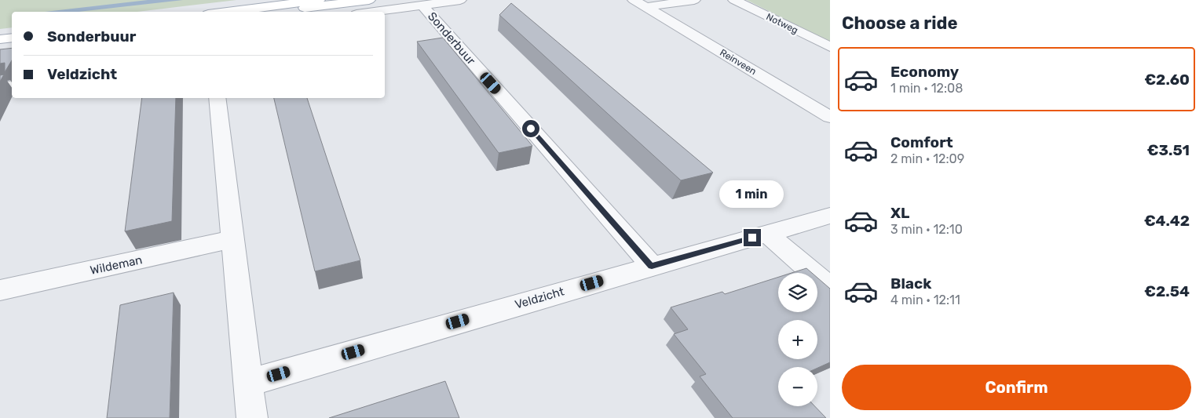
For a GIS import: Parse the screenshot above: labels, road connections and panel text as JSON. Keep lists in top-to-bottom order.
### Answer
{
  "streets": {
    "street": [
      "Notweg",
      "Sonderbuur",
      "Reinveen",
      "Wildeman",
      "Veldzicht"
    ]
  },
  "crossings": [
    ["Sonderbuur", "Veldzicht"]
  ],
  "page": {
    "heading": "Choose a ride",
    "banner": ["Sonderbuur", "Veldzicht"],
    "list": [
      {
        "name": "Economy",
        "note": "1 min · 12:08",
        "value": "€2.60"
      },
      {
        "name": "Comfort",
        "note": "2 min · 12:09",
        "value": "€3.51"
      },
      {
        "name": "XL",
        "note": "3 min · 12:10",
        "value": "€4.42"
      },
      {
        "name": "Black",
        "note": "4 min · 12:11",
        "value": "€2.54"
      }
    ],
    "bubble": "1 min",
    "map_buttons": ["+", "−"],
    "buttons": "Confirm"
  }
}
